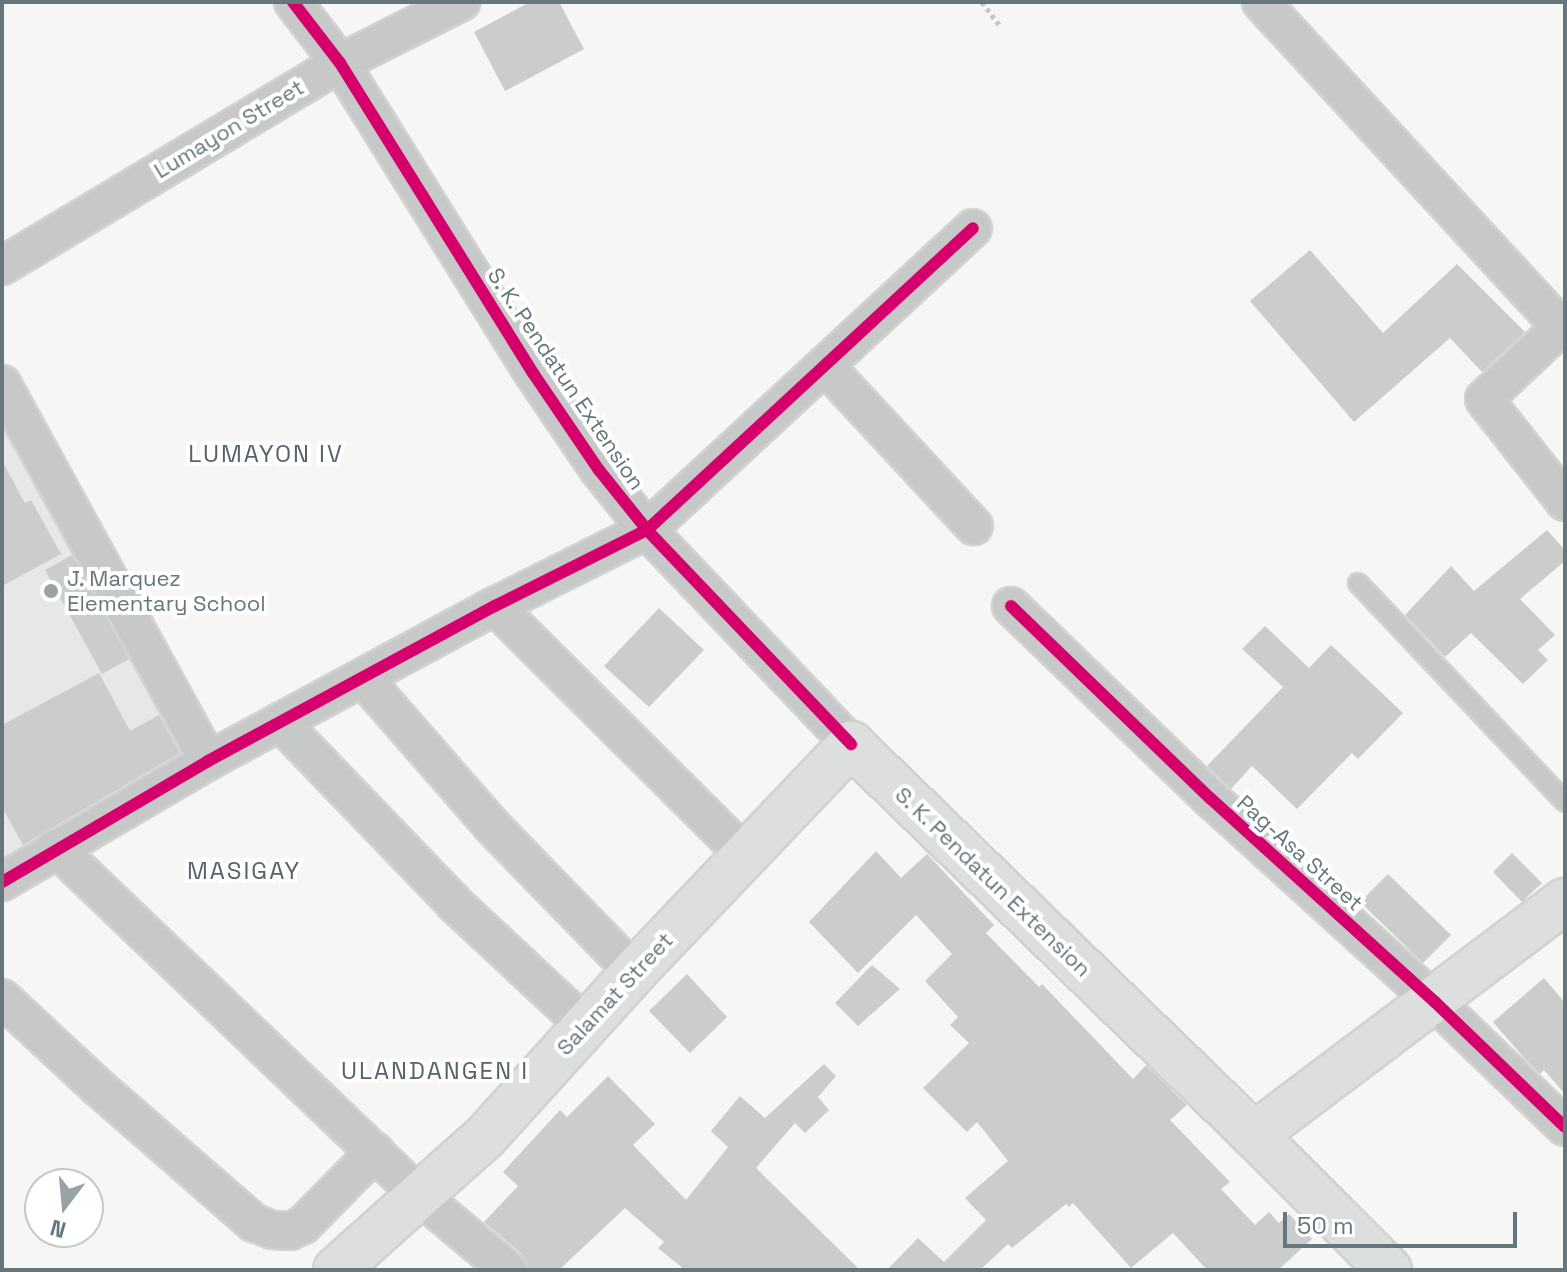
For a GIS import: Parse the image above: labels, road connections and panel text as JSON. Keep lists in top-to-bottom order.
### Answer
{
  "streets": {
    "main road": ["S. K. Pendatun Extension", "Salamat Street"],
    "street": ["Lumayon Street", "Pag-Asa Street"]
  },
  "crossings": [
    ["Lumayon Street", "S. K. Pendatun Extension"],
    ["S. K. Pendatun Extension", "Salamat Street"]
  ],
  "districts": ["LUMAYON IV", "MASIGAY", "ULANDANGEN I"],
  "places": ["J. Marquez Elementary School"],
  "scale_bar": "50 m",
  "north": "bottom"
}
